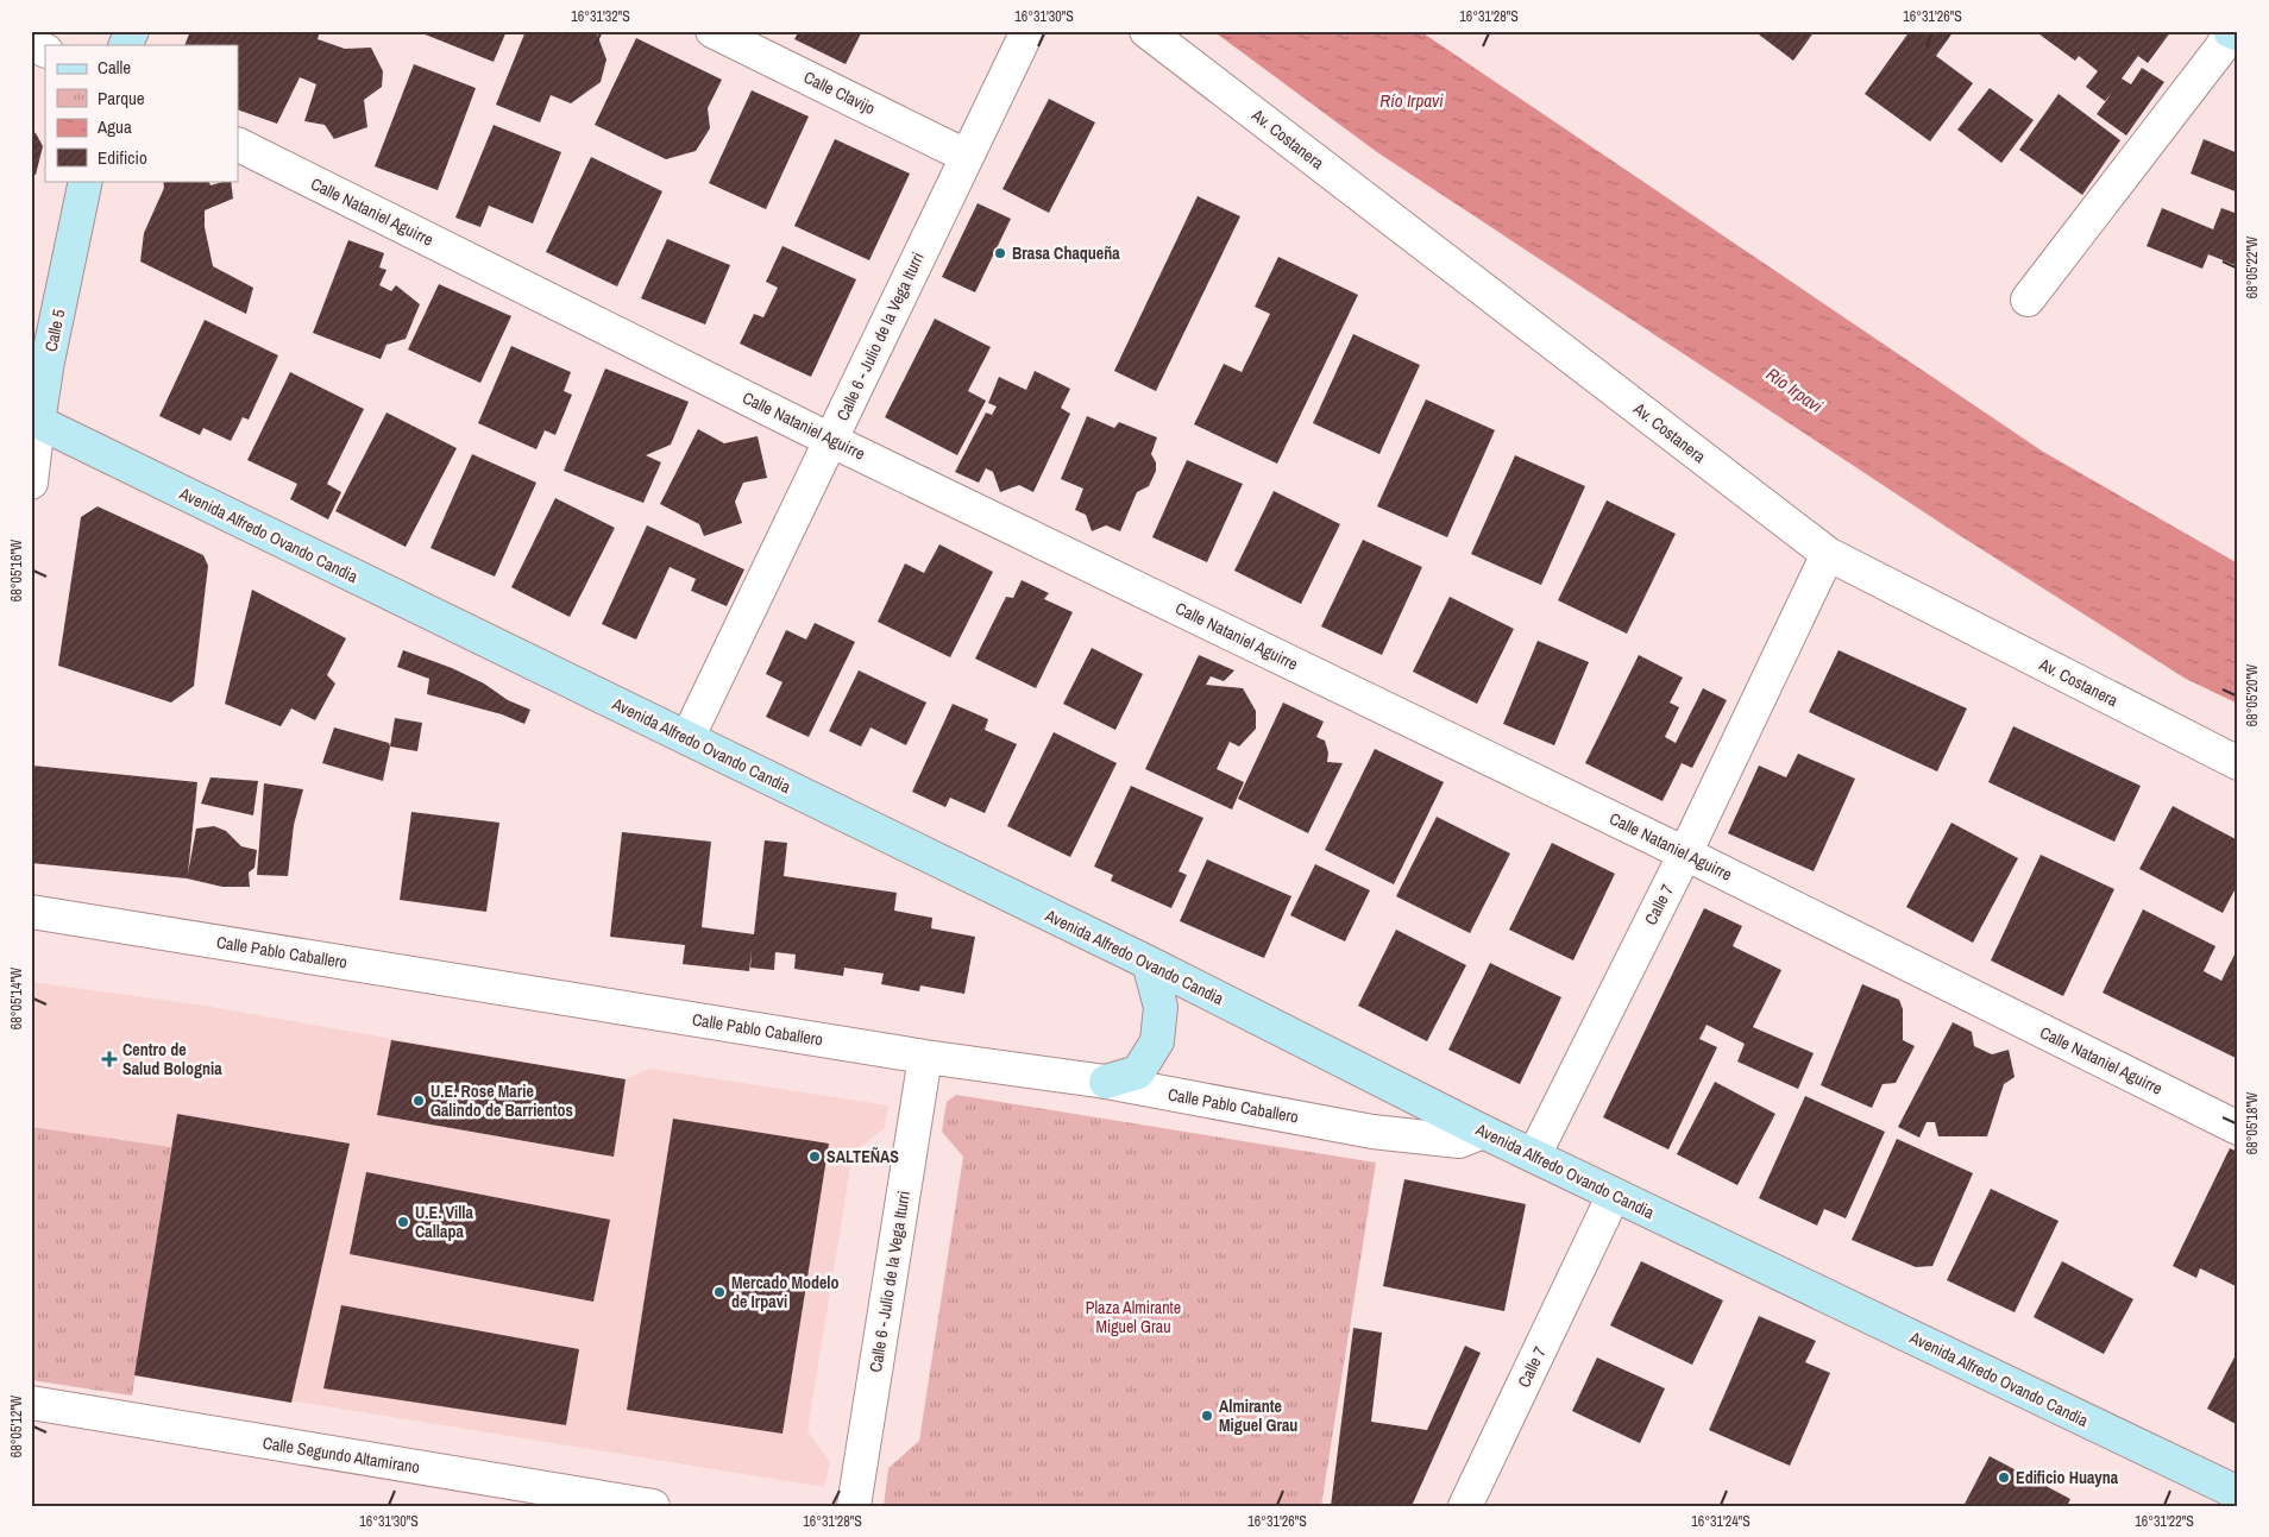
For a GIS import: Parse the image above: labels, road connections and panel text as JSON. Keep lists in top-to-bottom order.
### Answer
{
  "streets": {
    "main road": ["Calle 5", "Avenida Alfredo Ovando Candia"],
    "street": [
      "Calle Clavijo",
      "Av. Costanera",
      "Calle Nataniel Aguirre",
      "Calle 6 - Julio de la Vega Iturri",
      "Calle 7",
      "Calle Pablo Caballero",
      "Calle Segundo Altamirano"
    ]
  },
  "crossings": [
    ["Calle Clavijo", "Calle 6 - Julio de la Vega Iturri"],
    ["Av. Costanera", "Calle 7"],
    ["Calle Nataniel Aguirre", "Calle 6 - Julio de la Vega Iturri"],
    ["Calle Nataniel Aguirre", "Calle 7"],
    ["Calle 5", "Avenida Alfredo Ovando Candia"],
    ["Calle 6 - Julio de la Vega Iturri", "Avenida Alfredo Ovando Candia"],
    ["Calle 6 - Julio de la Vega Iturri", "Calle Pablo Caballero"],
    ["Avenida Alfredo Ovando Candia", "Calle 7"],
    ["Avenida Alfredo Ovando Candia", "Calle Pablo Caballero"]
  ],
  "water": ["Río Irpavi"],
  "parks": ["Plaza Almirante Miguel Grau"],
  "places": {
    "other": [
      "Brasa Chaqueña",
      "U.E. Rose Marie Galindo de Barrientos",
      "SALTEÑAS",
      "U.E. Villa Callapa",
      "Mercado Modelo de Irpavi",
      "Almirante Miguel Grau",
      "Edificio Huayna"
    ],
    "health": ["Centro de Salud Bolognia"]
  },
  "legend": [
    "Calle",
    "Parque",
    "Agua",
    "Edificio"
  ],
  "coordinates": [
    "16°31'32\"S",
    "16°31'30\"S",
    "16°31'28\"S",
    "16°31'26\"S",
    "68°05'22\"W",
    "68°05'16\"W",
    "68°05'20\"W",
    "68°05'14\"W",
    "68°05'18\"W",
    "68°05'12\"W",
    "16°31'24\"S",
    "16°31'22\"S"
  ]
}
